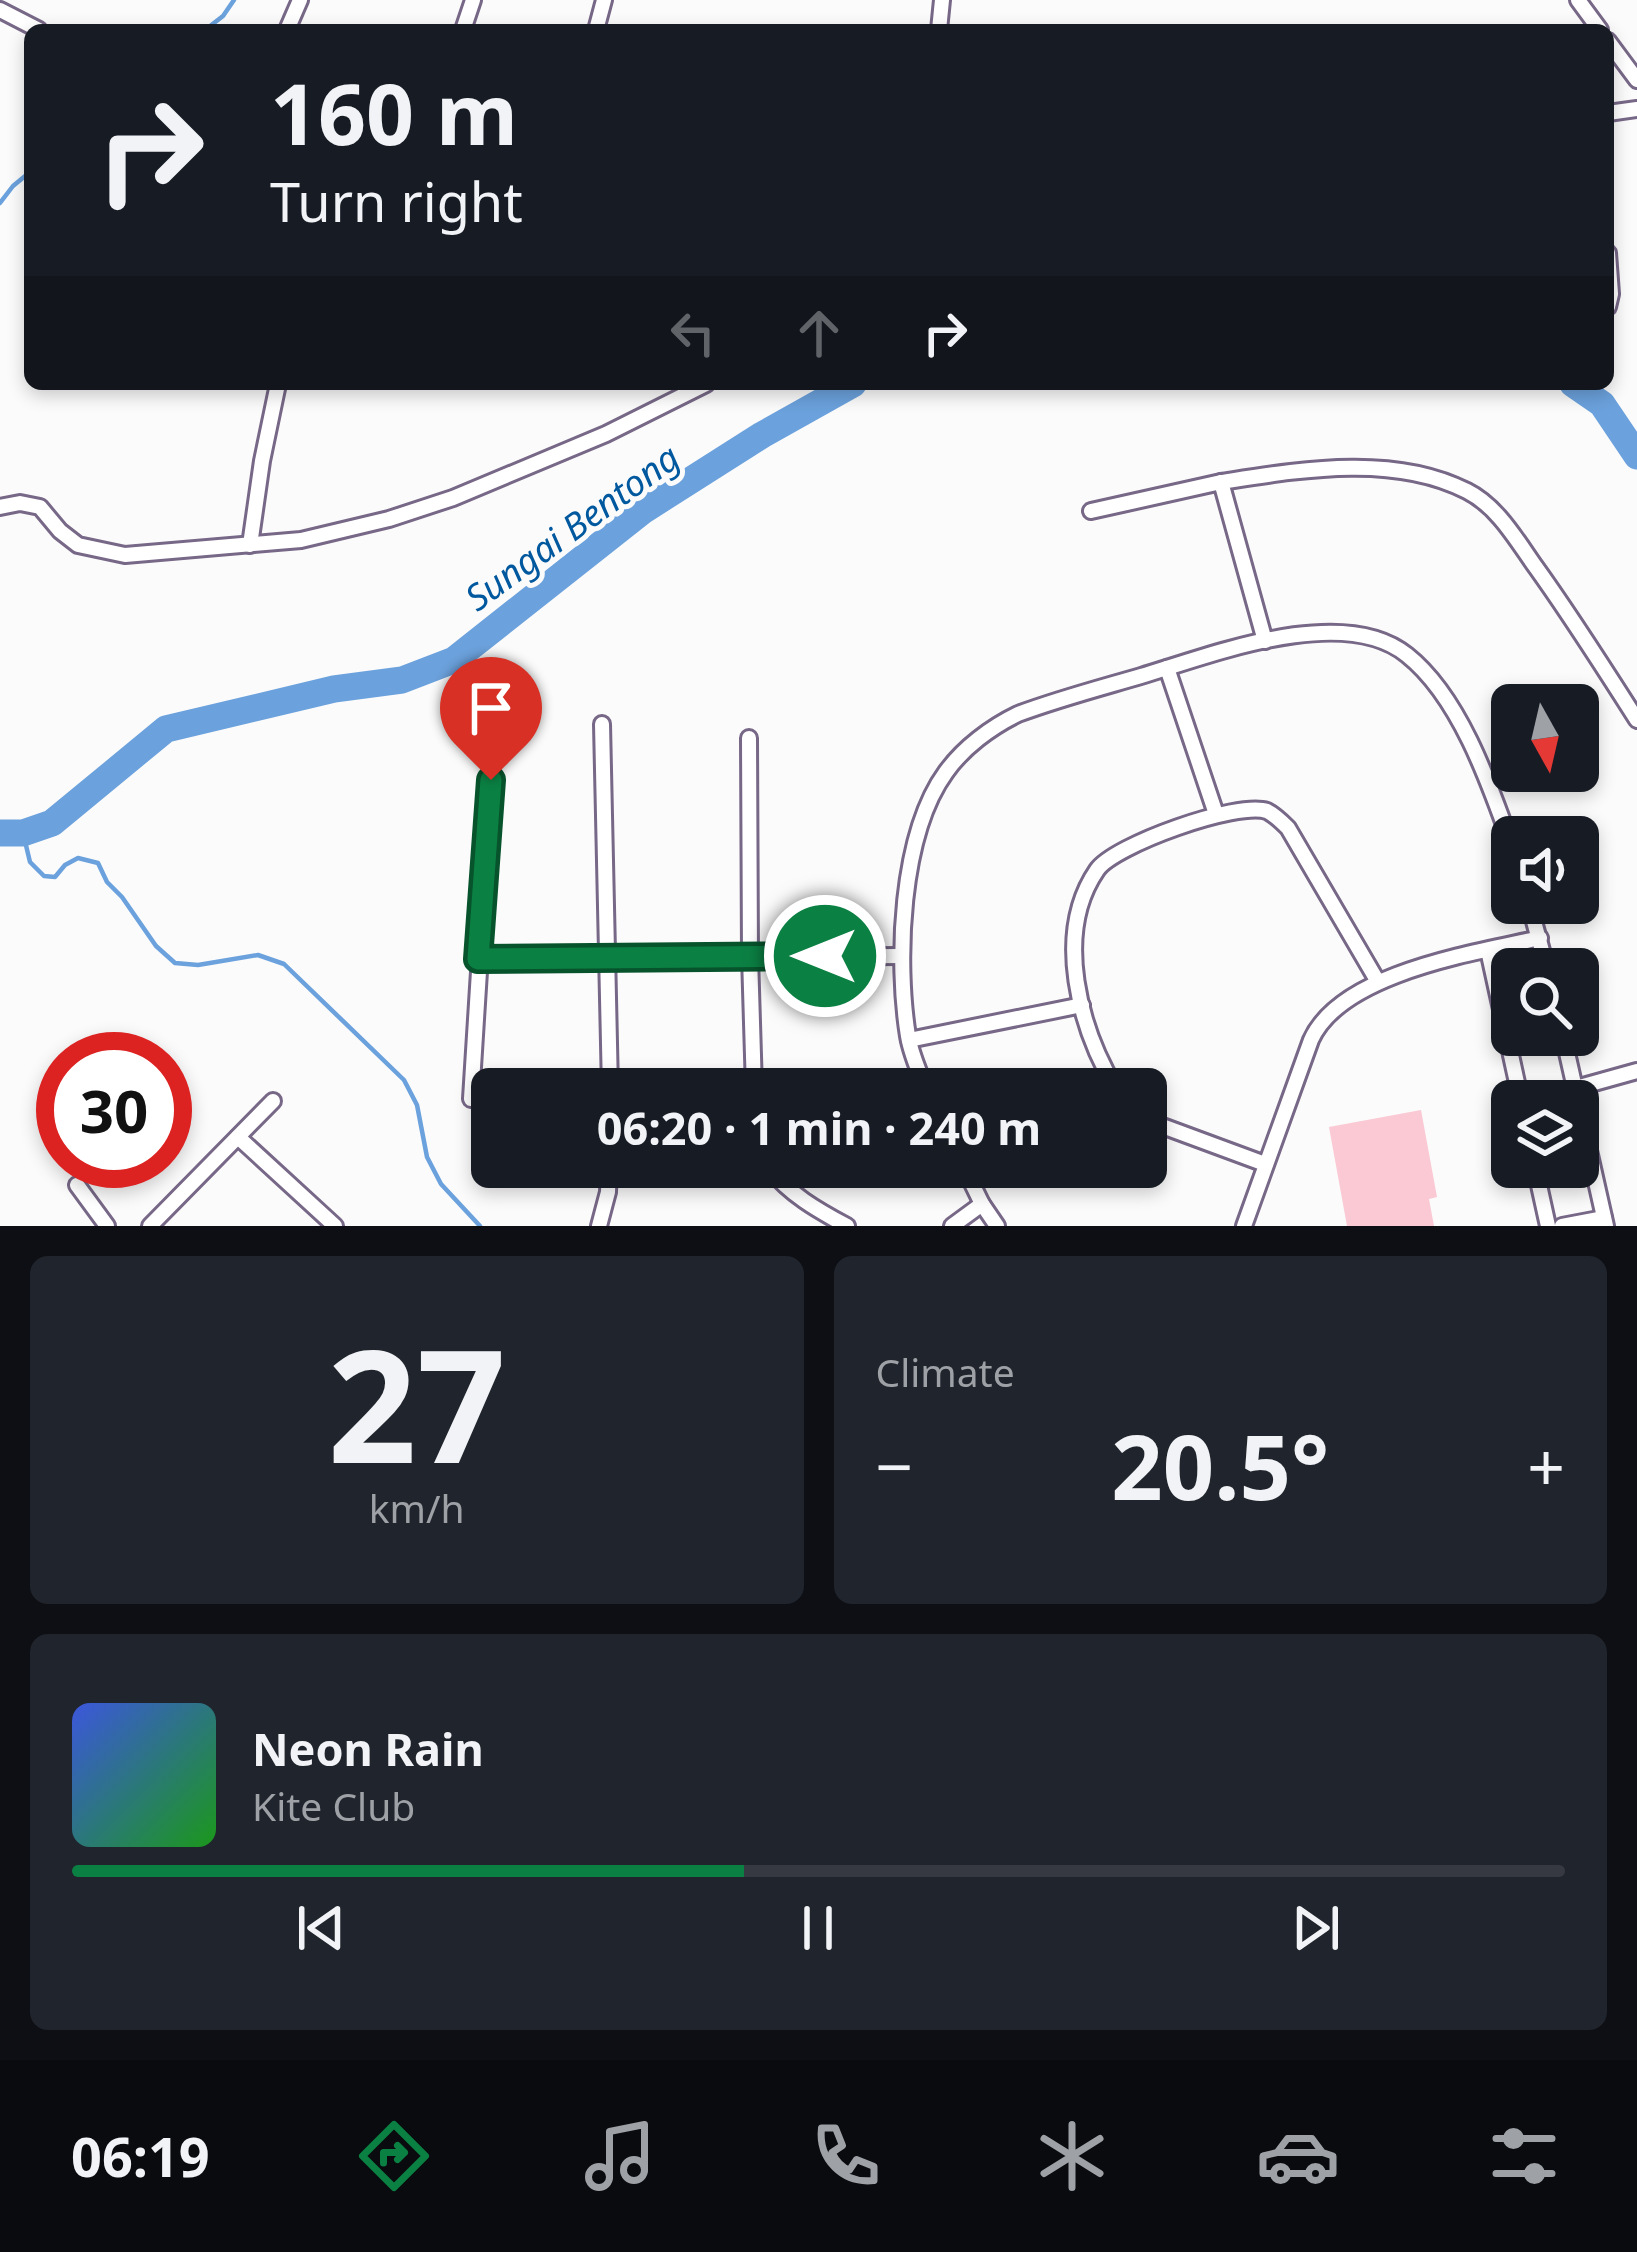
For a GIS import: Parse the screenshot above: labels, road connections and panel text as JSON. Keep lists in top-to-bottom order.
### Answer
{
  "water": ["Sungai Bentong"],
  "north": "bottom",
  "page": {
    "turn": ["160 m", "Turn right"],
    "limit": "30",
    "trip": "06:20 · 1 min · 240 m",
    "tile": [
      ["27", "km/h"],
      "Climate"
    ],
    "heat": ["−", "20.5°", "+"],
    "song": ["Neon Rain", "Kite Club"],
    "tabs": "06:19"
  }
}
